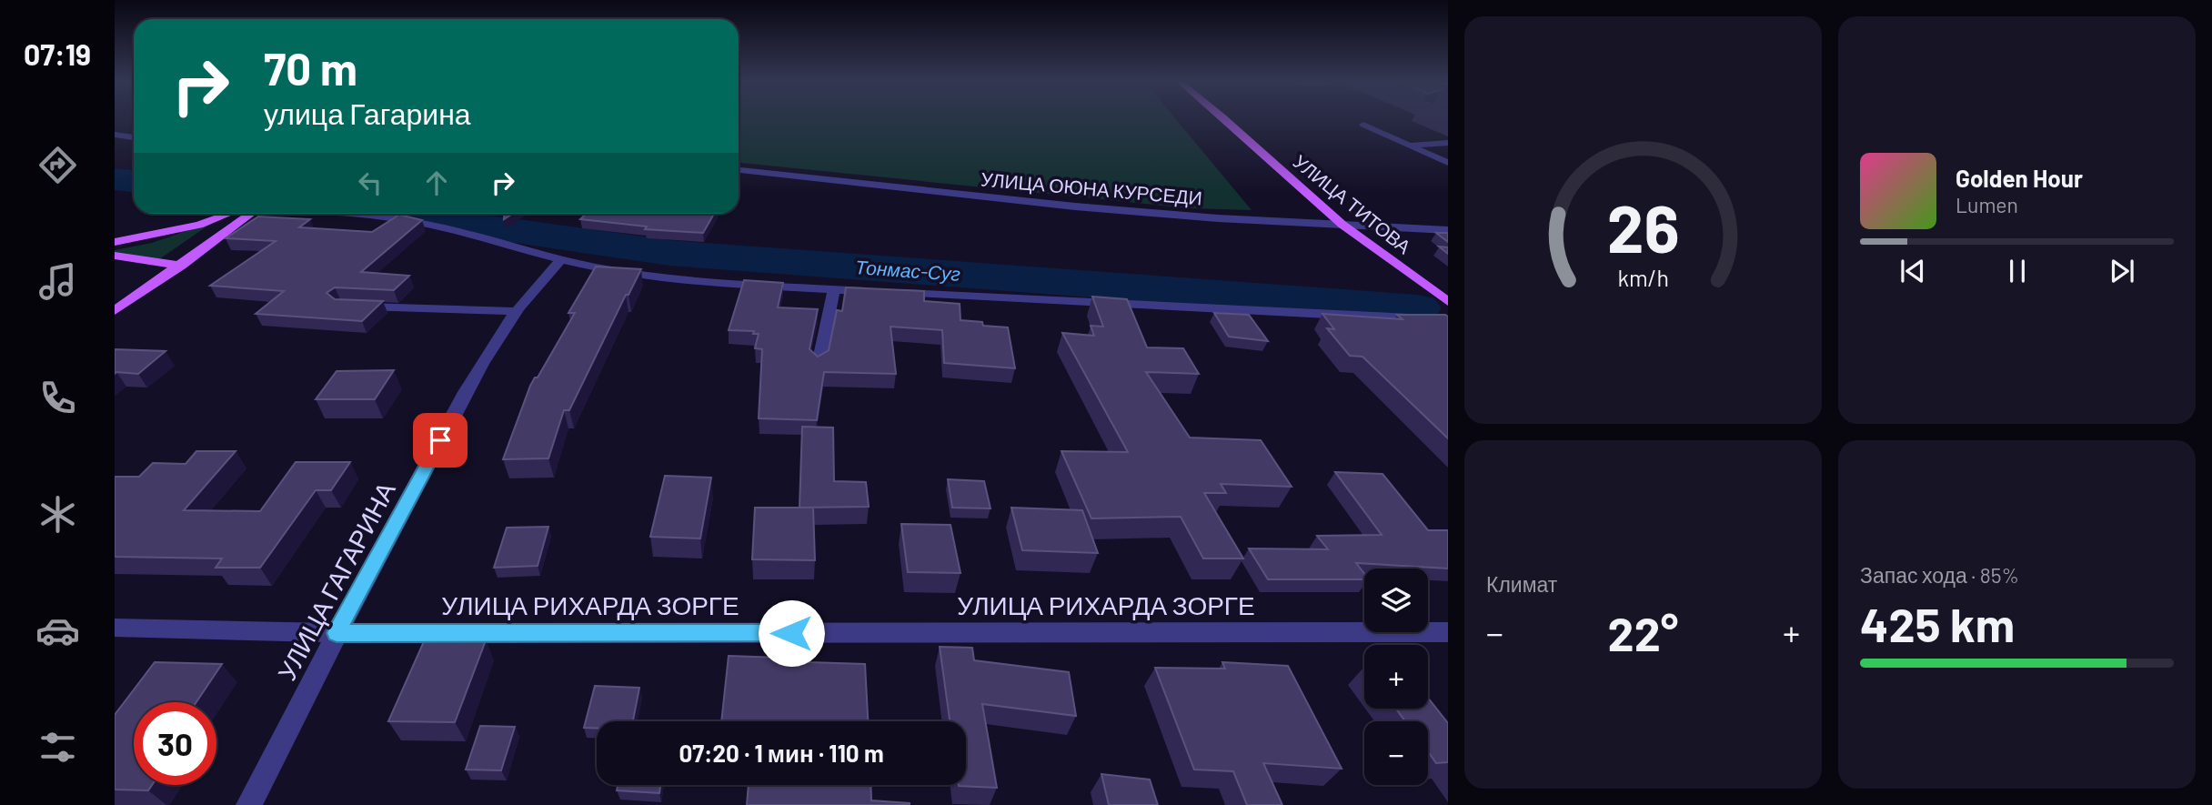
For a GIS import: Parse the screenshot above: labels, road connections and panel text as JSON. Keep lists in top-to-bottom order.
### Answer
{
  "streets": {
    "main road": ["УЛИЦА ТИТОВА"],
    "street": ["УЛИЦА ОЮНА КУРСЕДИ", "УЛИЦА ГАГАРИНА", "УЛИЦА РИХАРДА ЗОРГЕ"]
  },
  "crossings": [
    ["УЛИЦА ОЮНА КУРСЕДИ", "УЛИЦА ТИТОВА"],
    ["УЛИЦА ГАГАРИНА", "УЛИЦА РИХАРДА ЗОРГЕ"]
  ],
  "water": ["Тонмас-Суг"],
  "page": {
    "tabs": "07:19",
    "turn": ["70 m", "улица Гагарина"],
    "song": ["Golden Hour", "Lumen"],
    "tile": [
      "Климат",
      ["Запас хода · 85%", "425 km"]
    ],
    "map_buttons": ["+", "−"],
    "heat": ["−", "22°", "+"],
    "limit": "30",
    "trip": "07:20 · 1 мин · 110 m",
    "gauge": ["26", "km/h"]
  }
}
